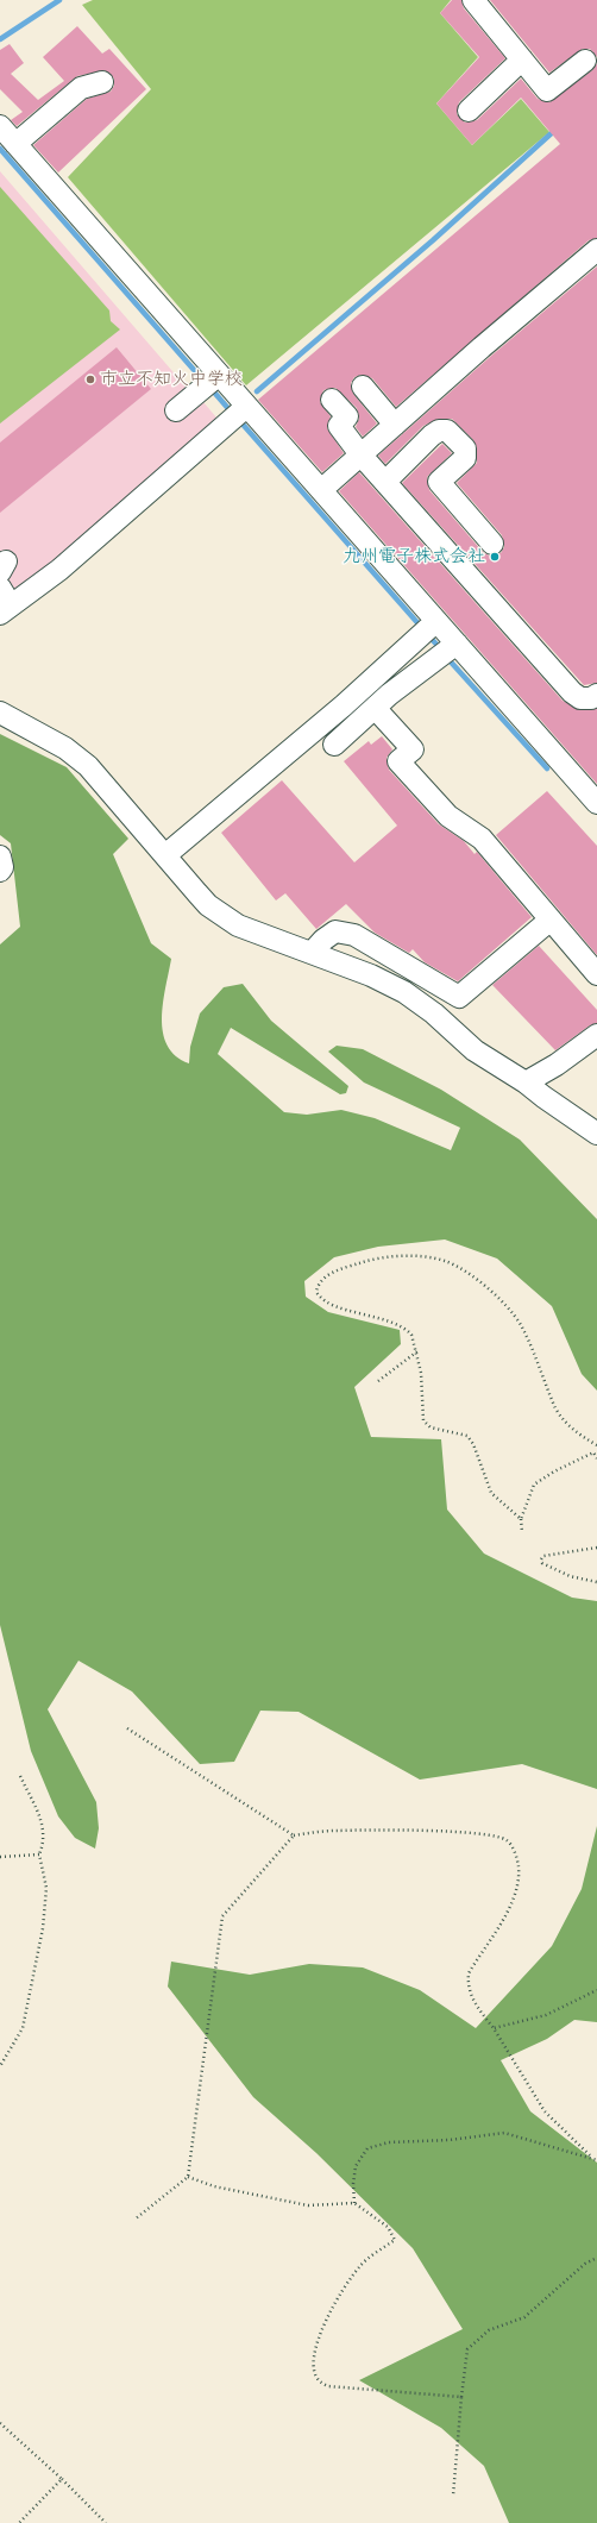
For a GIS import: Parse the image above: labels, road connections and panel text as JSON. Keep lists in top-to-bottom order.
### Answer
{
  "places": ["市立不知火中学校", "九州電子株式会社"]
}
